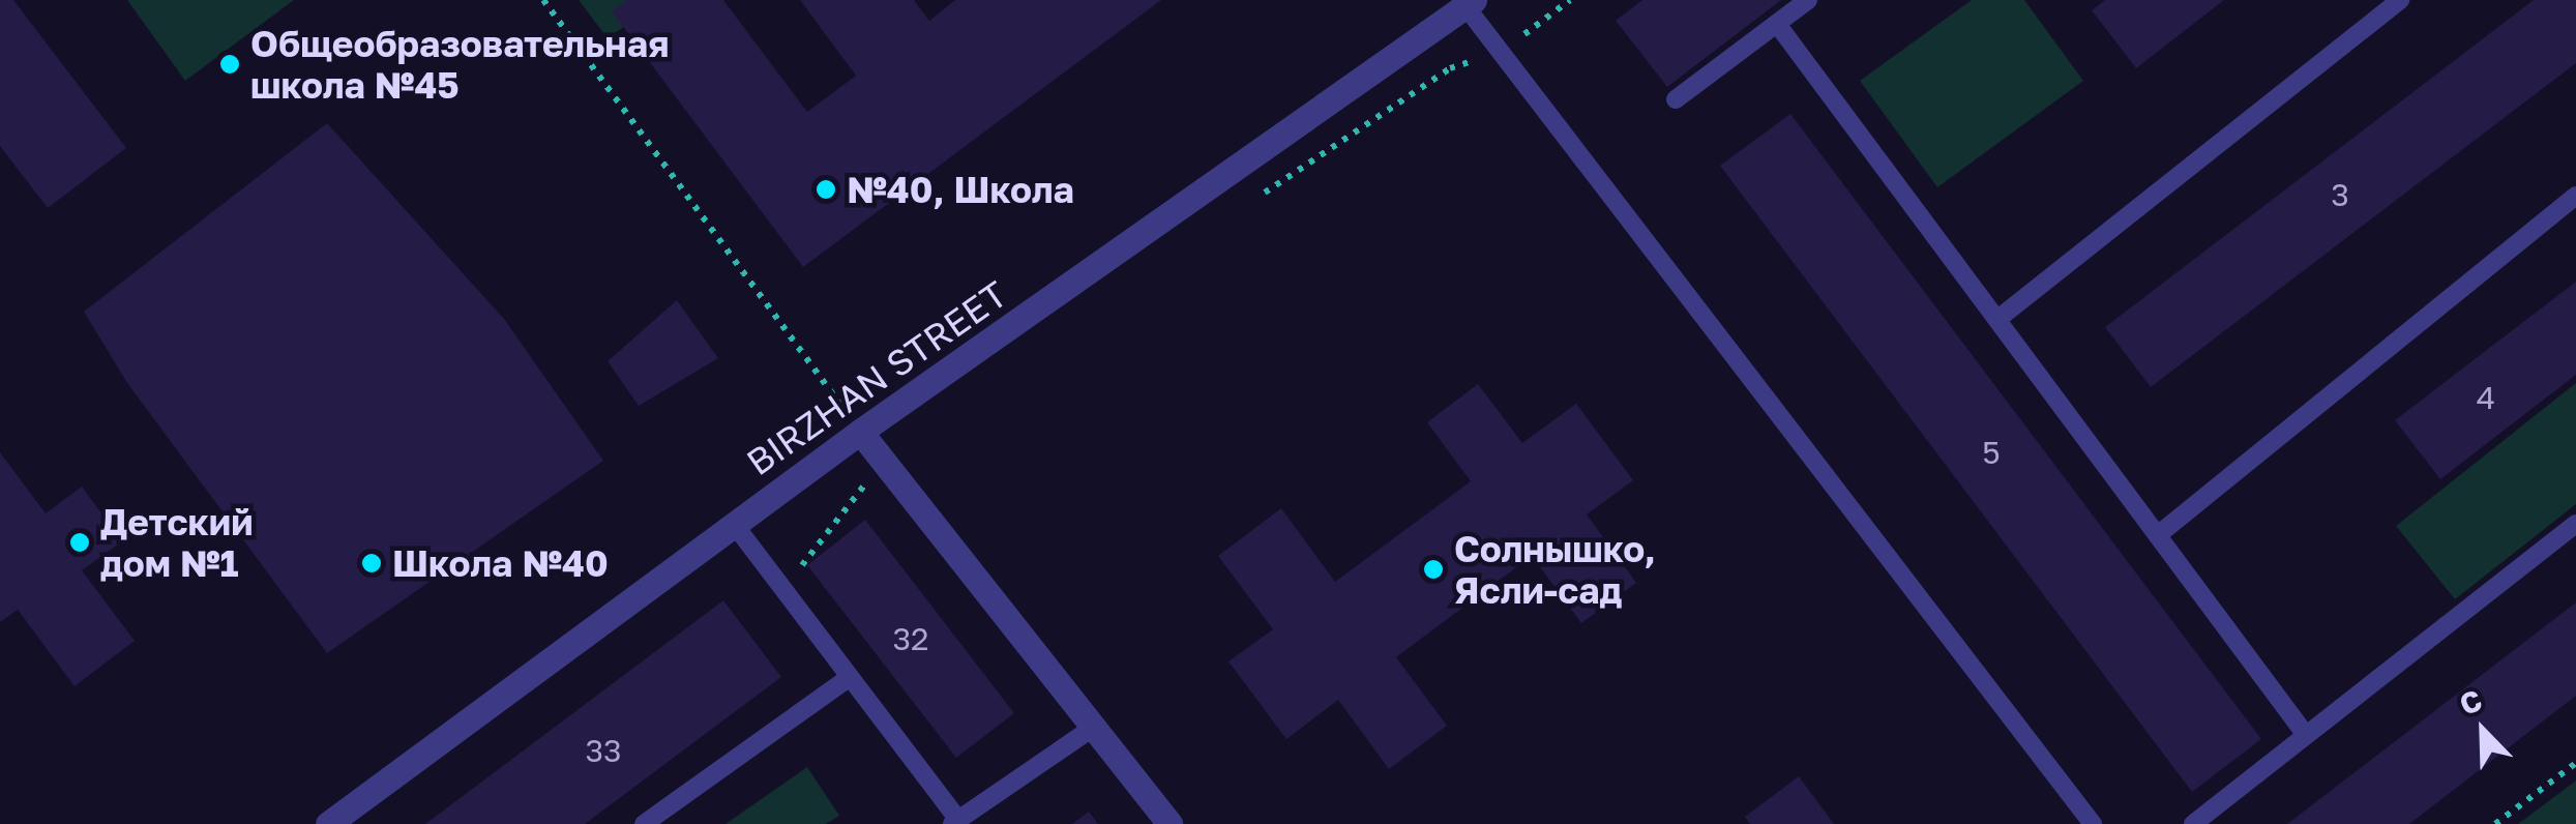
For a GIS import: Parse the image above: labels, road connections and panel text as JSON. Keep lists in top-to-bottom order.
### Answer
{
  "streets": {
    "street": ["BIRZHAN STREET"]
  },
  "places": [
    "Общеобразовательная школа №45",
    "№40, Школа",
    "Детский дом №1",
    "Школа №40",
    "Солнышко, Ясли-сад"
  ],
  "house_numbers": [
    "3",
    "4",
    "5",
    "32",
    "33"
  ],
  "north": "top left"
}
